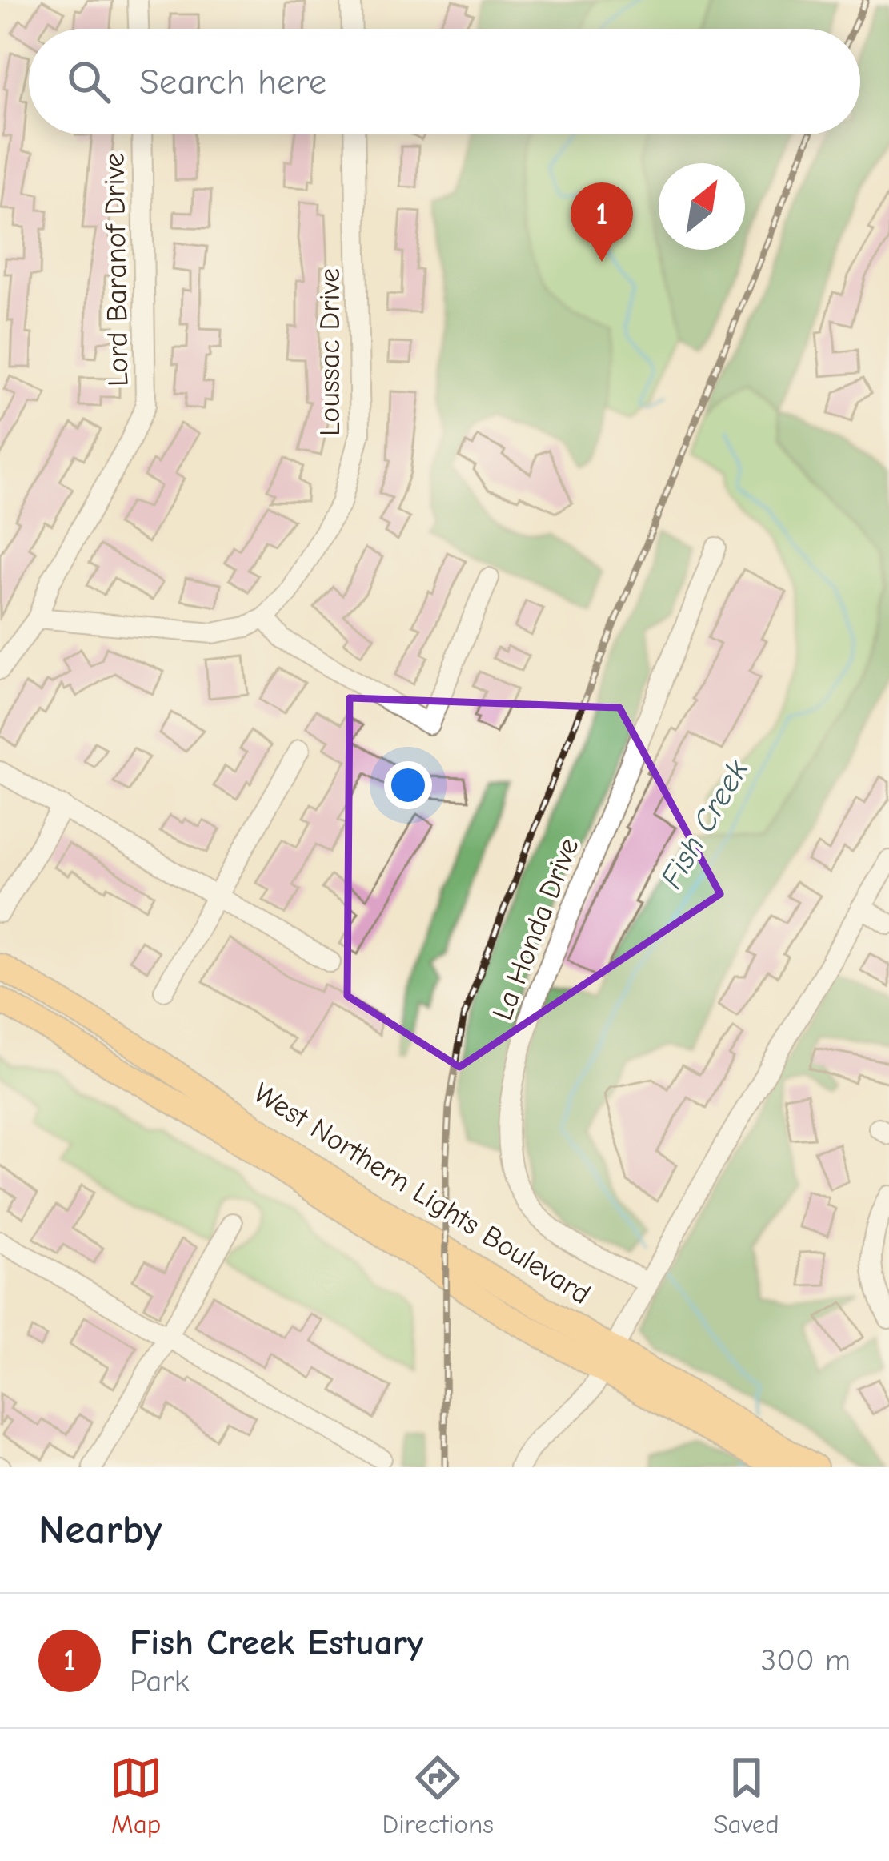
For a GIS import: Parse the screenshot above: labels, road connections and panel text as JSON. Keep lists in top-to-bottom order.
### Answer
{
  "streets": {
    "main road": ["West Northern Lights Boulevard"],
    "street": ["Lord Baranof Drive", "Loussac Drive", "La Honda Drive"]
  },
  "water": ["Fish Creek"],
  "north": "top right",
  "page": {
    "search": "Search here",
    "pins": "1",
    "heading": "Nearby",
    "list": [
      {
        "mark": "1",
        "name": "Fish Creek Estuary",
        "note": "Park",
        "value": "300 m"
      }
    ],
    "nav": ["Map", "Directions", "Saved"]
  }
}
